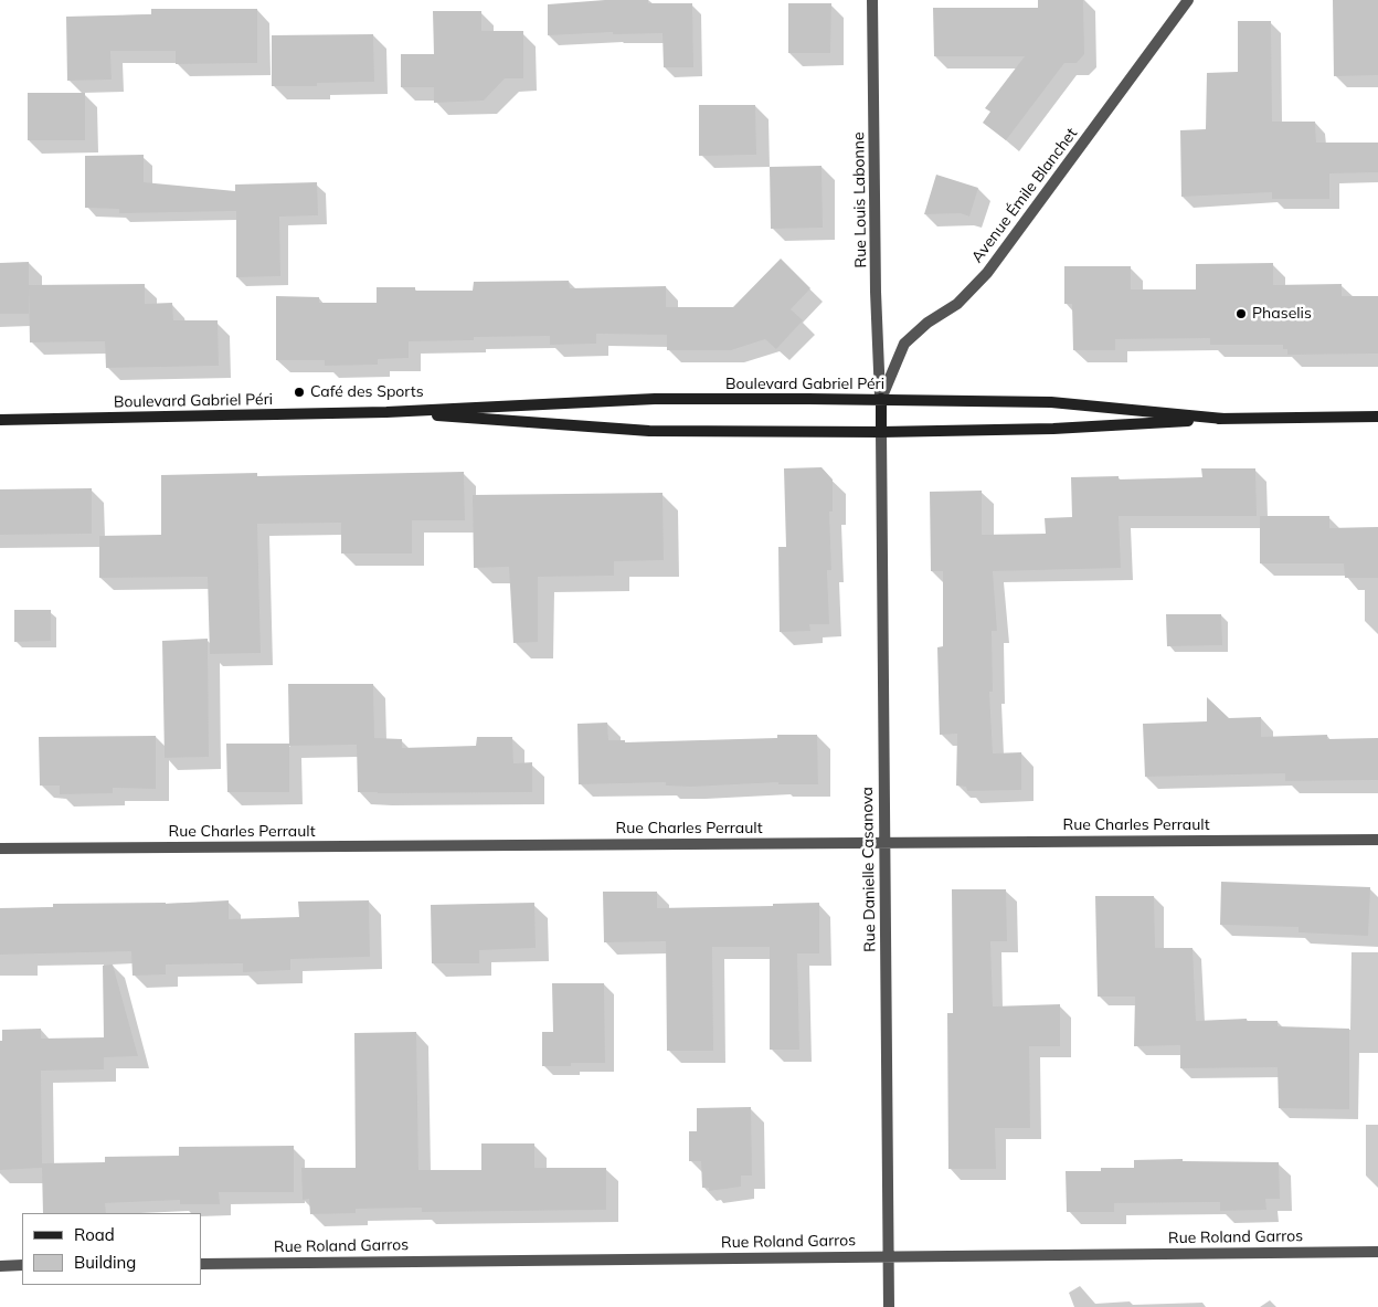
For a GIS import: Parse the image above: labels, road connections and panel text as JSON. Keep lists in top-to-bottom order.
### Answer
{
  "streets": {
    "main road": ["Boulevard Gabriel Péri"],
    "street": [
      "Avenue Émile Blanchet",
      "Rue Louis Labonne",
      "Rue Charles Perrault",
      "Rue Danielle Casanova",
      "Rue Roland Garros"
    ]
  },
  "crossings": [
    ["Avenue Émile Blanchet", "Rue Louis Labonne"],
    ["Avenue Émile Blanchet", "Boulevard Gabriel Péri"],
    ["Rue Louis Labonne", "Boulevard Gabriel Péri"],
    ["Boulevard Gabriel Péri", "Rue Danielle Casanova"],
    ["Rue Charles Perrault", "Rue Danielle Casanova"],
    ["Rue Danielle Casanova", "Rue Roland Garros"]
  ],
  "places": ["Phaselis", "Café des Sports"],
  "legend": ["Road", "Building"]
}
